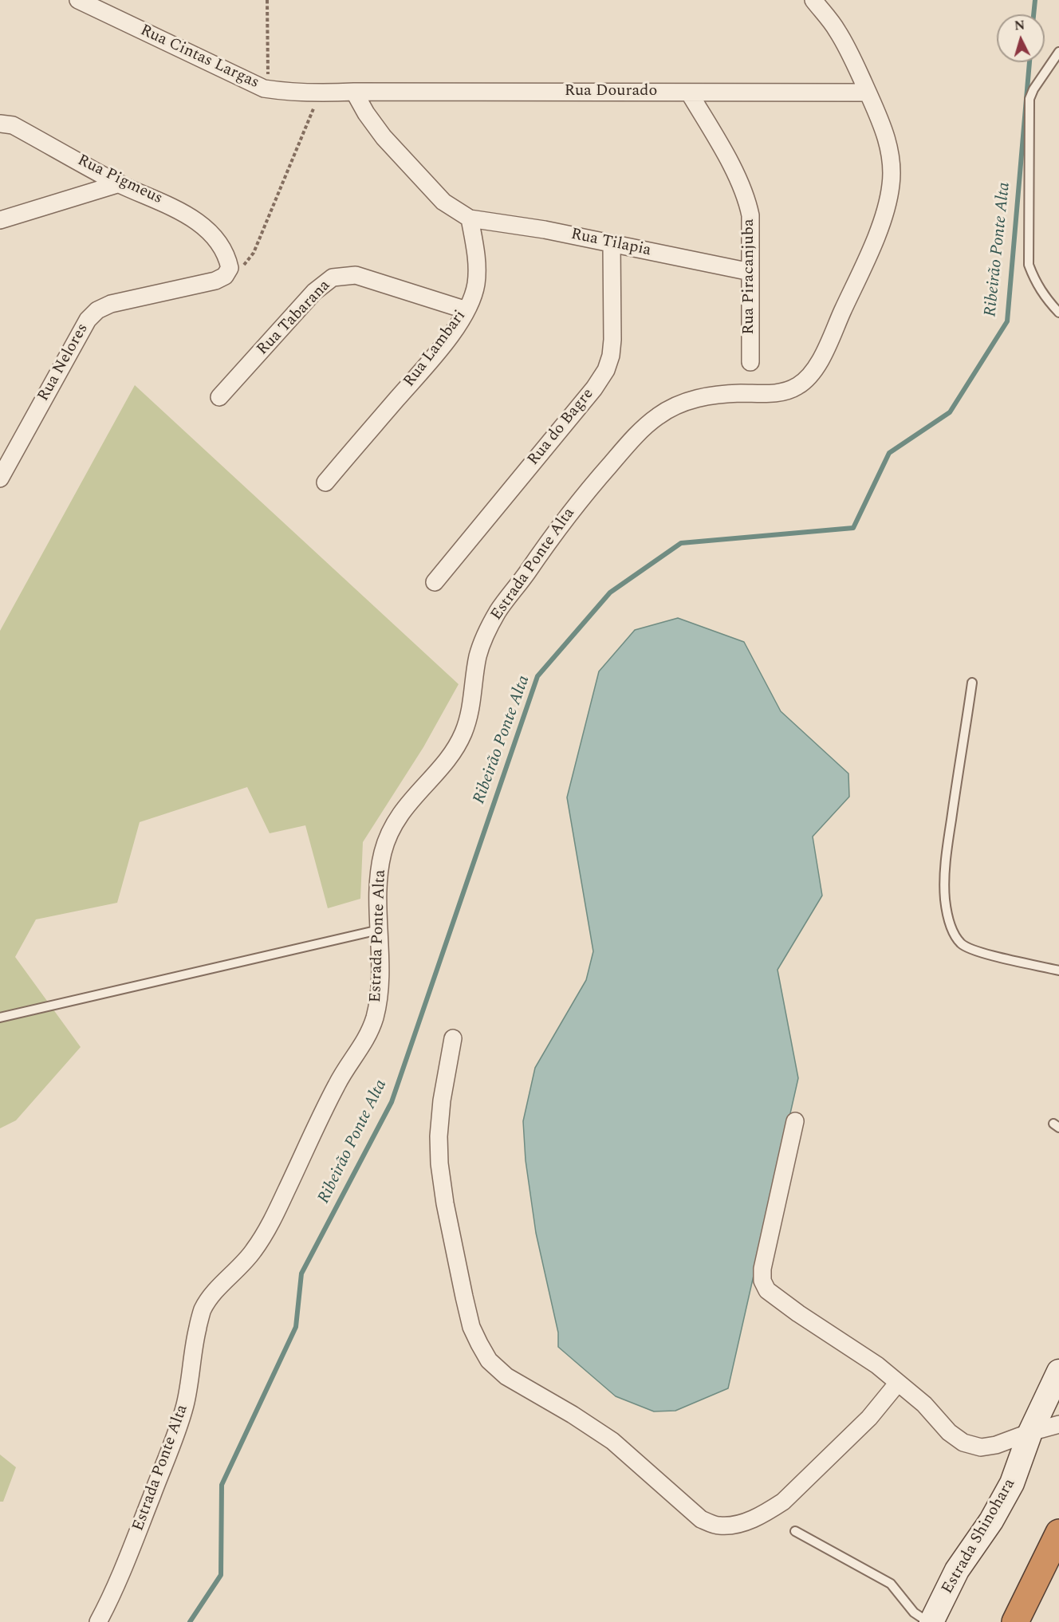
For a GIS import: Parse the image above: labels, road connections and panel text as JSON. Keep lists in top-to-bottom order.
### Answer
{
  "streets": {
    "street": [
      "Rua Cintas Largas",
      "Rua Dourado",
      "Rua Pigmeus",
      "Rua Tilapia",
      "Rua Piracanjuba",
      "Rua Tabarana",
      "Rua Lambari",
      "Rua Nelores",
      "Rua do Bagre",
      "Estrada Ponte Alta",
      "Estrada Shinohara"
    ]
  },
  "crossings": [
    ["Rua Cintas Largas", "Rua Dourado"],
    ["Rua Dourado", "Rua Piracanjuba"],
    ["Rua Dourado", "Estrada Ponte Alta"],
    ["Rua Pigmeus", "Rua Nelores"],
    ["Rua Tilapia", "Rua Piracanjuba"],
    ["Rua Tilapia", "Rua Lambari"],
    ["Rua Tilapia", "Rua do Bagre"],
    ["Rua Tabarana", "Rua Lambari"]
  ],
  "water": ["Ribeirão Ponte Alta"],
  "north": "top"
}
